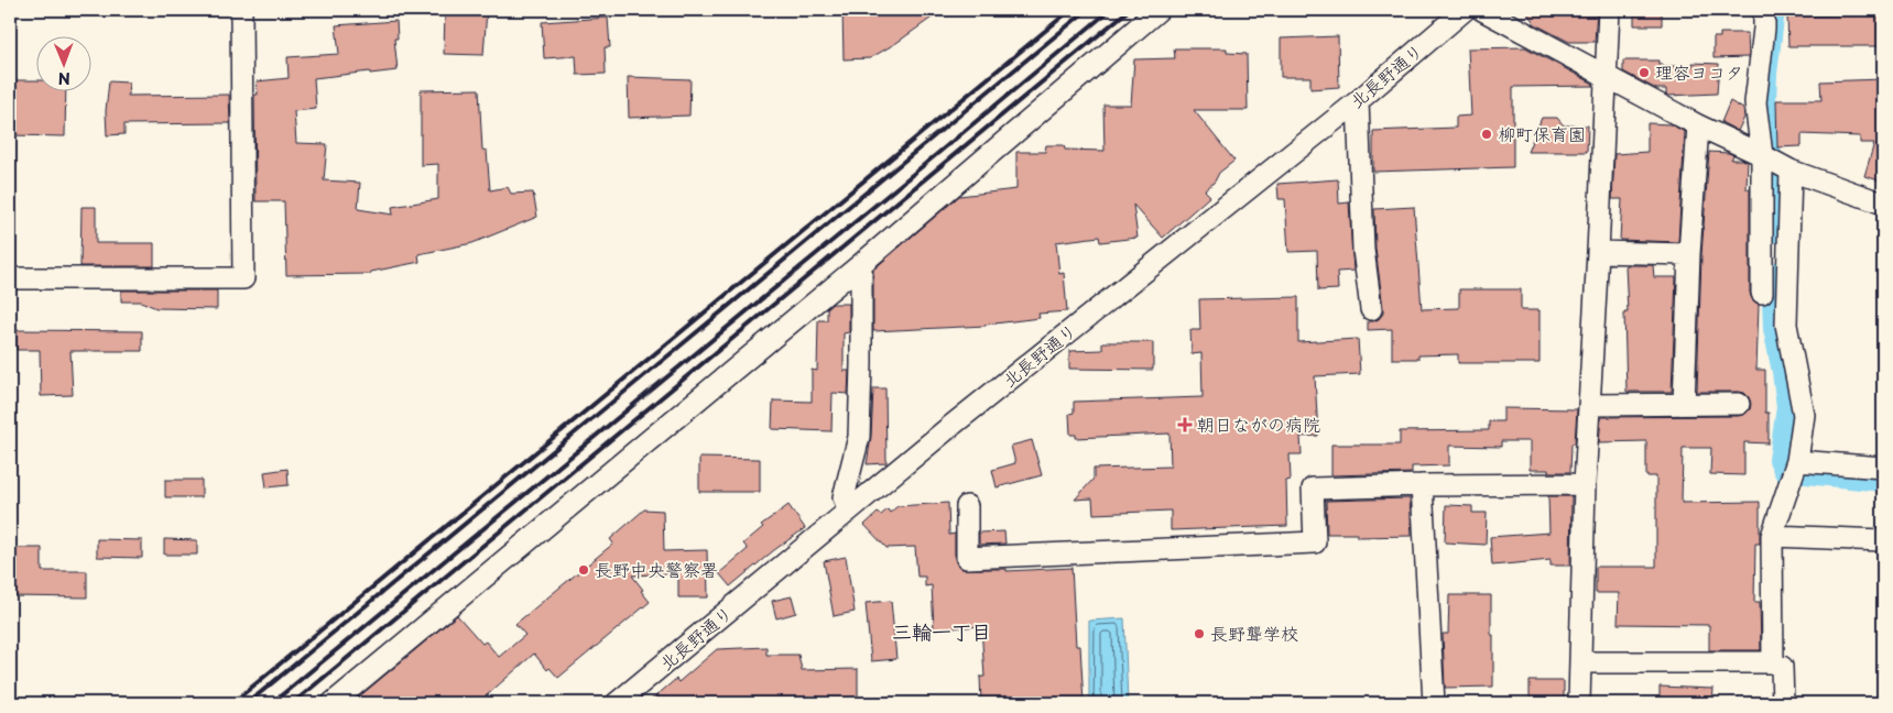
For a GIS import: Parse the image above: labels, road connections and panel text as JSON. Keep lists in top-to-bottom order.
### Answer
{
  "streets": {
    "street": ["北長野通り"]
  },
  "districts": ["三輪一丁目"],
  "places": {
    "other": [
      "理容ヨコタ",
      "柳町保育園",
      "長野中央警察署",
      "長野聾学校"
    ],
    "health": ["朝日ながの病院"]
  },
  "north": "bottom"
}
